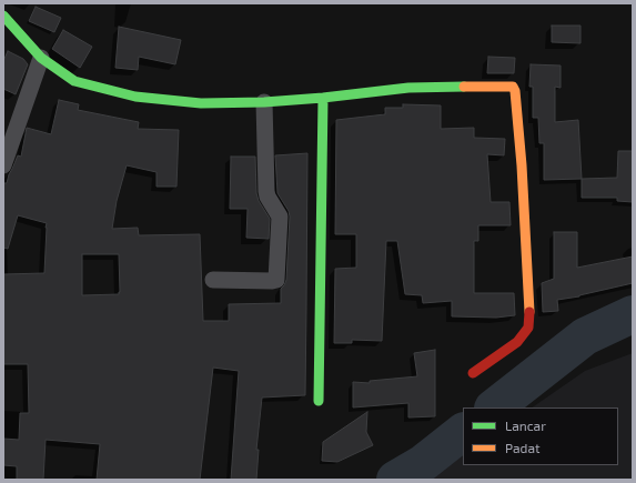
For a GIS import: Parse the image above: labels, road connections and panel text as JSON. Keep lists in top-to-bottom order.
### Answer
{
  "legend": ["Lancar", "Padat"]
}
